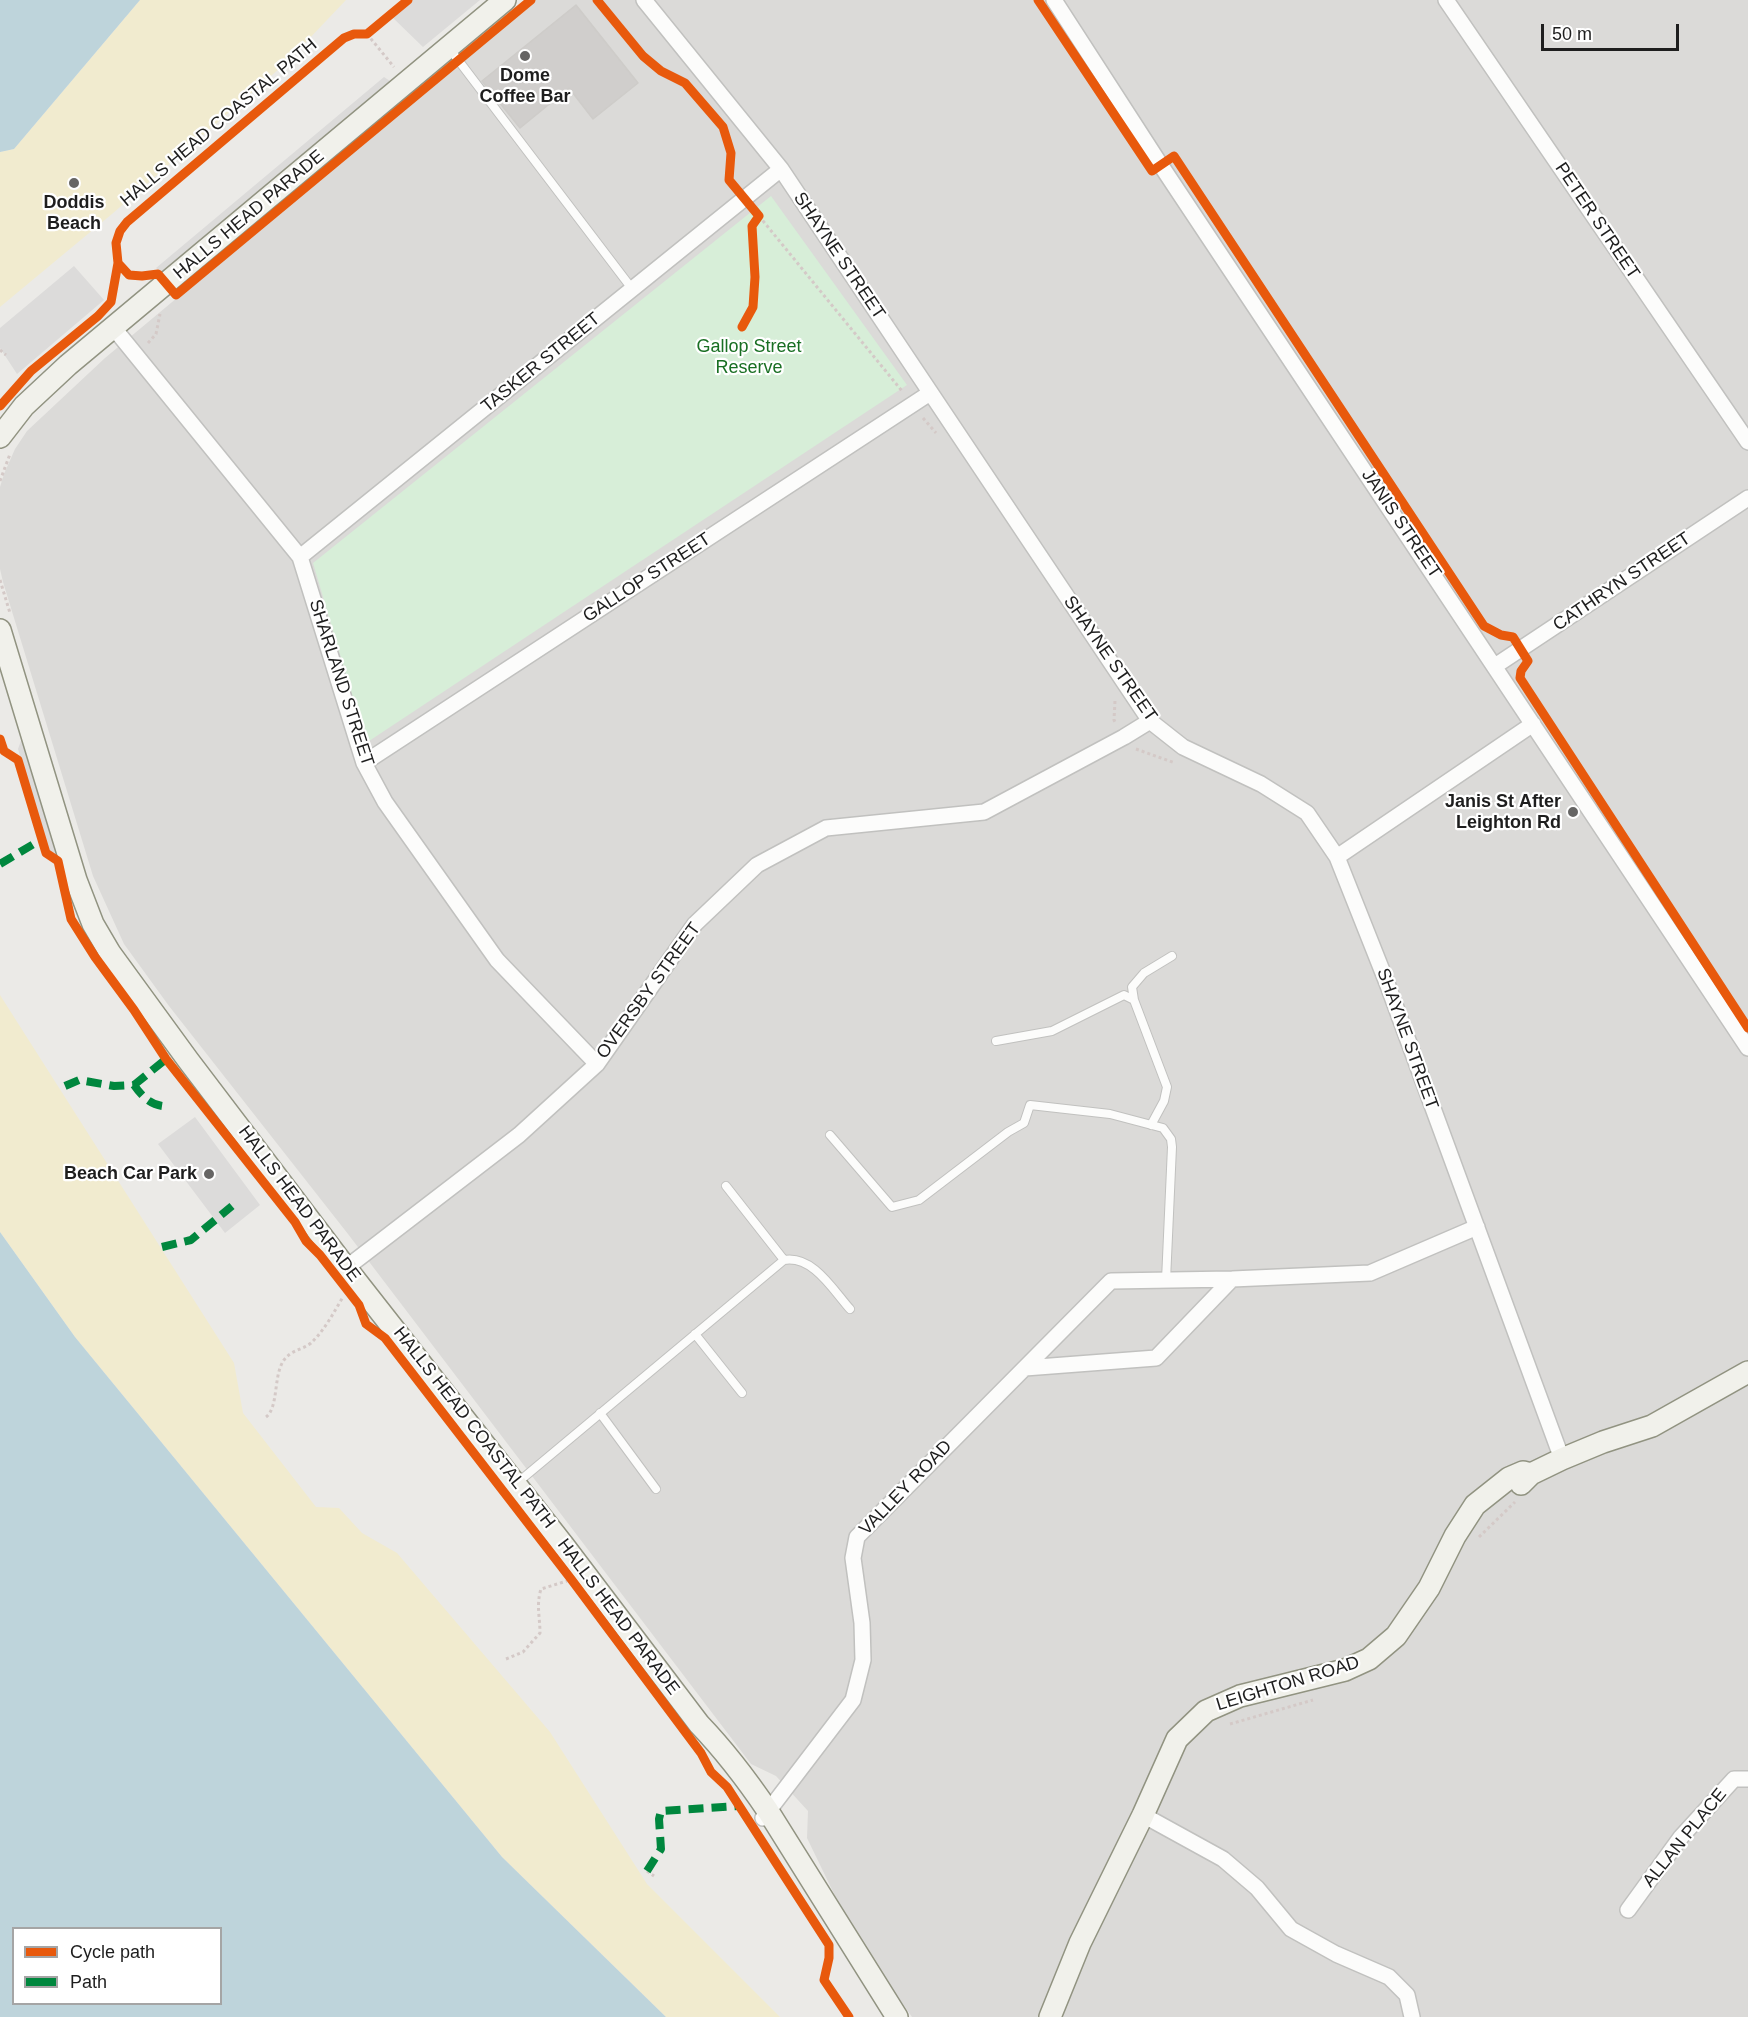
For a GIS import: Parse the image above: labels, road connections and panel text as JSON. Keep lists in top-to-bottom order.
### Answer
{
  "streets": {
    "street": [
      "HALLS HEAD PARADE",
      "PETER STREET",
      "SHAYNE STREET",
      "TASKER STREET",
      "JANIS STREET",
      "GALLOP STREET",
      "CATHRYN STREET",
      "SHARLAND STREET",
      "OVERSBY STREET",
      "VALLEY ROAD",
      "LEIGHTON ROAD",
      "ALLAN PLACE"
    ],
    "cycle path": ["HALLS HEAD COASTAL PATH"]
  },
  "crossings": [
    ["HALLS HEAD PARADE", "SHARLAND STREET"],
    ["HALLS HEAD PARADE", "OVERSBY STREET"],
    ["HALLS HEAD PARADE", "VALLEY ROAD"],
    ["SHAYNE STREET", "TASKER STREET"],
    ["SHAYNE STREET", "GALLOP STREET"],
    ["SHAYNE STREET", "OVERSBY STREET"],
    ["SHAYNE STREET", "VALLEY ROAD"],
    ["SHAYNE STREET", "LEIGHTON ROAD"],
    ["TASKER STREET", "SHARLAND STREET"],
    ["JANIS STREET", "CATHRYN STREET"],
    ["GALLOP STREET", "SHARLAND STREET"],
    ["SHARLAND STREET", "OVERSBY STREET"]
  ],
  "parks": ["Gallop Street Reserve"],
  "places": [
    "Dome Coffee Bar",
    "Doddis Beach",
    "Janis St After Leighton Rd",
    "Beach Car Park"
  ],
  "legend": ["Cycle path", "Path"],
  "scale_bar": "50 m"
}
